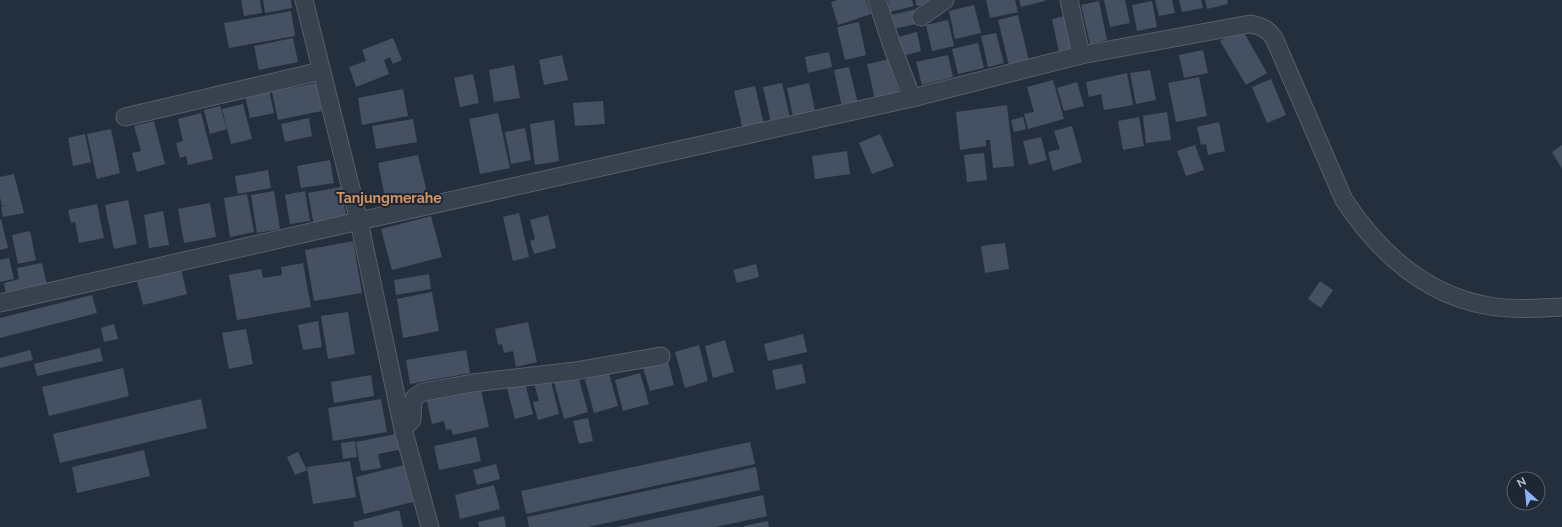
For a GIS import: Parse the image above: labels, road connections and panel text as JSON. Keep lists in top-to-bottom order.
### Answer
{
  "districts": ["Tanjungmerahe"],
  "north": "top left"
}
